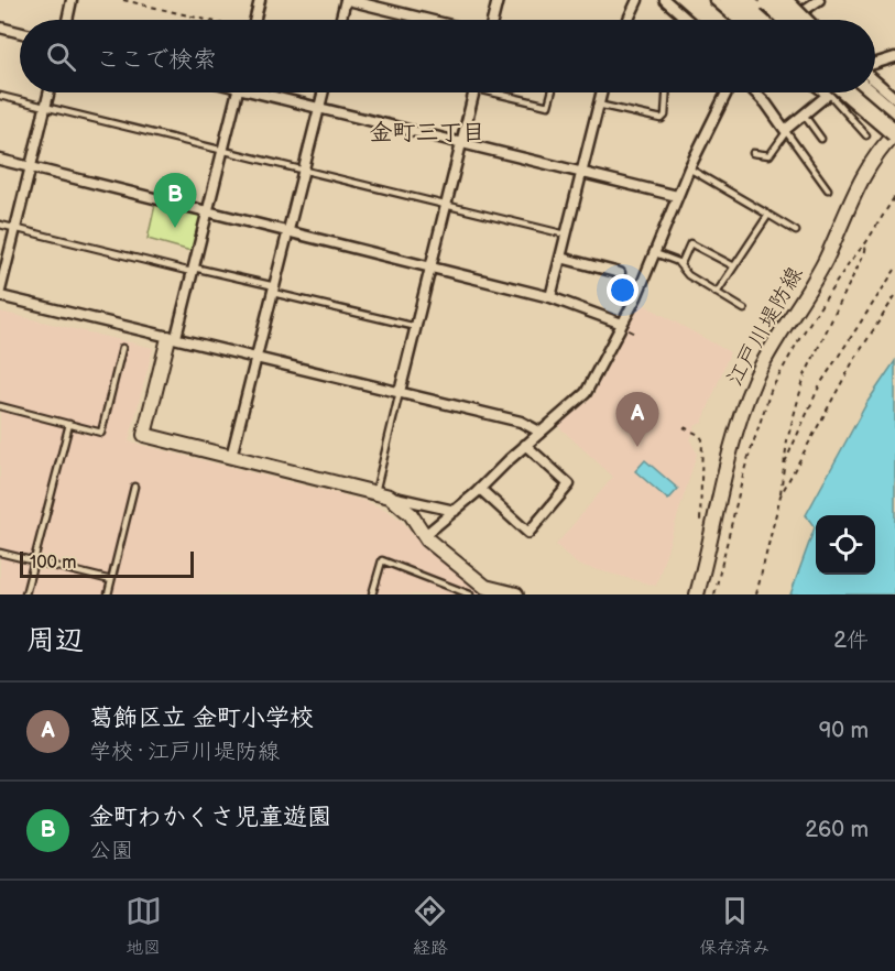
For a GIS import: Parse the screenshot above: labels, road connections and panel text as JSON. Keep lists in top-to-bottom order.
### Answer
{
  "streets": {
    "street": ["江戸川堤防線"]
  },
  "districts": ["金町三丁目"],
  "scale_bar": "100 m",
  "page": {
    "search": "ここで検索",
    "pins": ["B", "A"],
    "scale": "100 m",
    "heading": ["周辺", "2件"],
    "list": [
      {
        "mark": "A",
        "name": "葛飾区立 金町小学校",
        "note": "学校 · 江戸川堤防線",
        "value": "90 m"
      },
      {
        "mark": "B",
        "name": "金町わかくさ児童遊園",
        "note": "公園",
        "value": "260 m"
      }
    ],
    "nav": ["地図", "経路", "保存済み"]
  }
}
